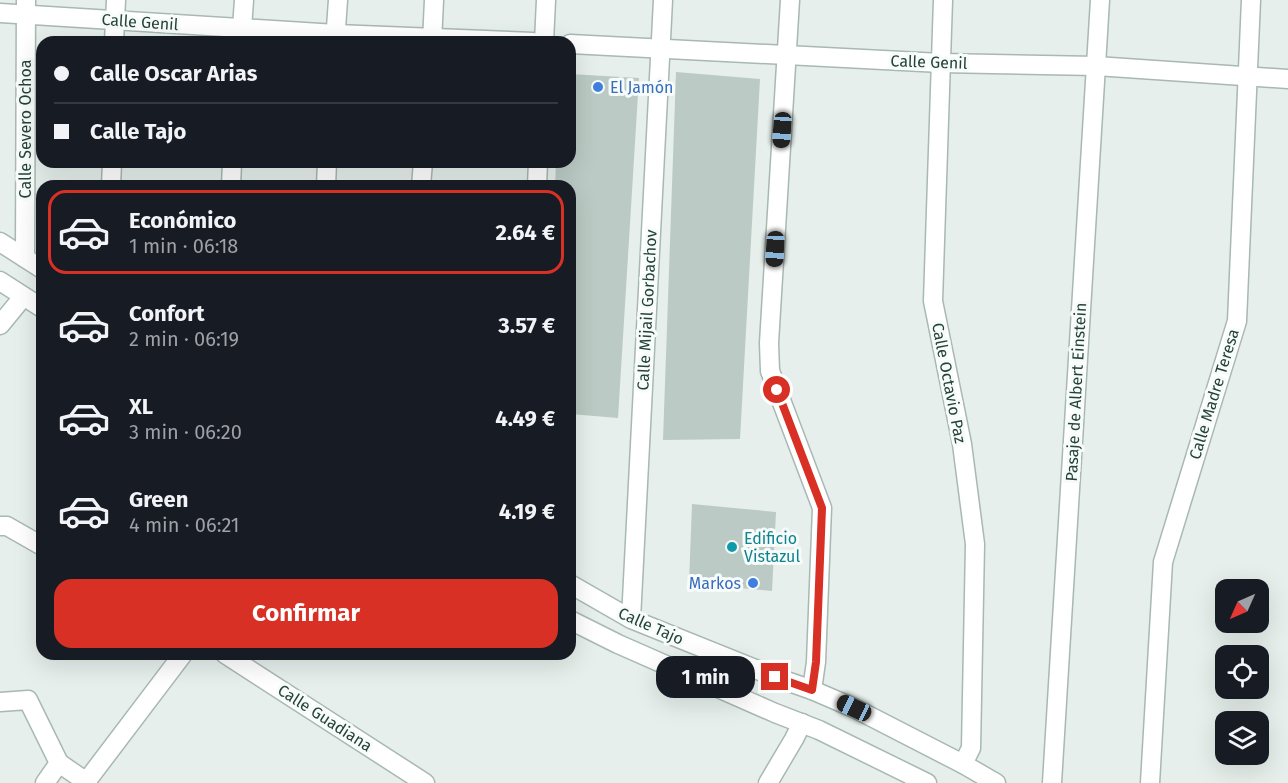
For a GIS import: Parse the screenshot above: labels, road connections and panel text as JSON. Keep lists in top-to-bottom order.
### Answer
{
  "streets": {
    "street": [
      "Calle Genil",
      "Calle Severo Ochoa",
      "Calle Mijail Gorbachov",
      "Calle Octavio Paz",
      "Pasaje de Albert Einstein",
      "Calle Madre Teresa",
      "Calle Tajo",
      "Calle Guadiana"
    ]
  },
  "crossings": [
    ["Calle Genil", "Calle Severo Ochoa"],
    ["Calle Genil", "Calle Mijail Gorbachov"],
    ["Calle Genil", "Calle Octavio Paz"],
    ["Calle Genil", "Pasaje de Albert Einstein"],
    ["Calle Genil", "Calle Madre Teresa"],
    ["Calle Mijail Gorbachov", "Calle Tajo"],
    ["Calle Octavio Paz", "Calle Tajo"]
  ],
  "places": ["El Jamón", "Edificio Vistazul", "Markos"],
  "north": "bottom left",
  "page": {
    "banner": ["Calle Oscar Arias", "Calle Tajo"],
    "list": [
      {
        "name": "Económico",
        "note": "1 min · 06:18",
        "value": "2.64 €"
      },
      {
        "name": "Confort",
        "note": "2 min · 06:19",
        "value": "3.57 €"
      },
      {
        "name": "XL",
        "note": "3 min · 06:20",
        "value": "4.49 €"
      },
      {
        "name": "Green",
        "note": "4 min · 06:21",
        "value": "4.19 €"
      }
    ],
    "buttons": "Confirmar",
    "bubble": "1 min"
  }
}
